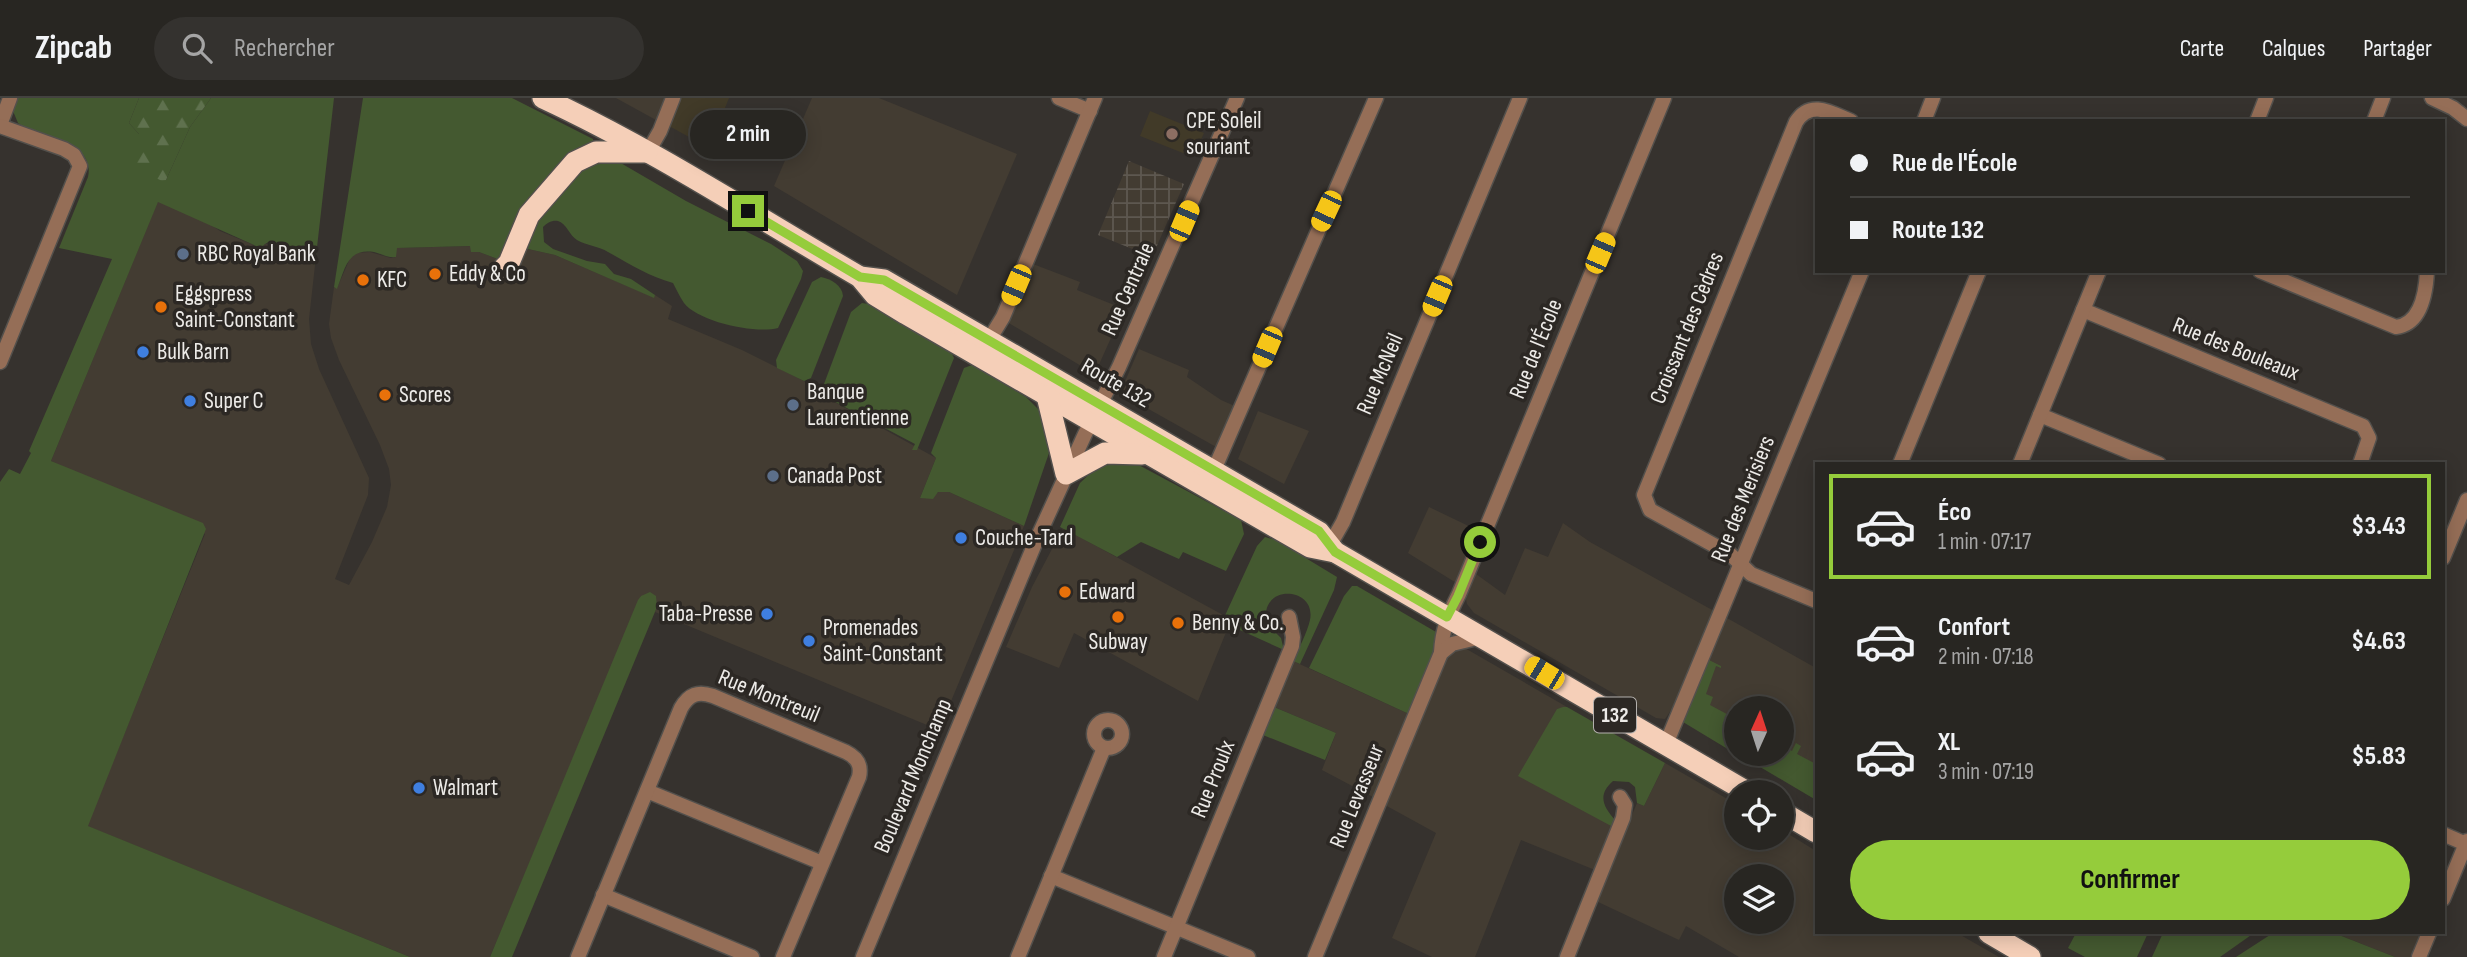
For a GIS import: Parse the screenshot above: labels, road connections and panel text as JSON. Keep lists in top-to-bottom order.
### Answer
{
  "streets": {
    "highway": ["Route 132", "132"],
    "street": [
      "Rue Centrale",
      "Croissant des Cèdres",
      "Rue de l'École",
      "Rue des Bouleaux",
      "Rue McNeil",
      "Rue des Merisiers",
      "Rue Montreuil",
      "Boulevard Monchamp",
      "Rue Proulx",
      "Rue Levasseur"
    ]
  },
  "crossings": [
    ["Rue Centrale", "Route 132"],
    ["Rue Centrale", "Boulevard Monchamp"],
    ["Croissant des Cèdres", "Rue des Merisiers"],
    ["Rue de l'École", "Route 132"],
    ["Rue de l'École", "Rue Levasseur"],
    ["Rue McNeil", "Route 132"],
    ["Route 132", "Rue des Merisiers"],
    ["Route 132", "132"],
    ["Route 132", "Boulevard Monchamp"],
    ["Route 132", "Rue Levasseur"]
  ],
  "places": [
    "CPE Soleil souriant",
    "RBC Royal Bank",
    "Eddy & Co",
    "KFC",
    "Eggspress Saint-Constant",
    "Bulk Barn",
    "Scores",
    "Super C",
    "Banque Laurentienne",
    "Canada Post",
    "Couche-Tard",
    "Edward",
    "Taba-Presse",
    "Subway",
    "Benny & Co.",
    "Promenades Saint-Constant",
    "Walmart"
  ],
  "north": "top",
  "page": {
    "header": "Zipcab",
    "search": "Rechercher",
    "nav": ["Carte", "Calques", "Partager"],
    "bubble": "2 min",
    "banner": ["Rue de l'École", "Route 132"],
    "list": [
      {
        "name": "Éco",
        "note": "1 min · 07:17",
        "value": "$3.43"
      },
      {
        "name": "Confort",
        "note": "2 min · 07:18",
        "value": "$4.63"
      },
      {
        "name": "XL",
        "note": "3 min · 07:19",
        "value": "$5.83"
      }
    ],
    "buttons": "Confirmer"
  }
}
